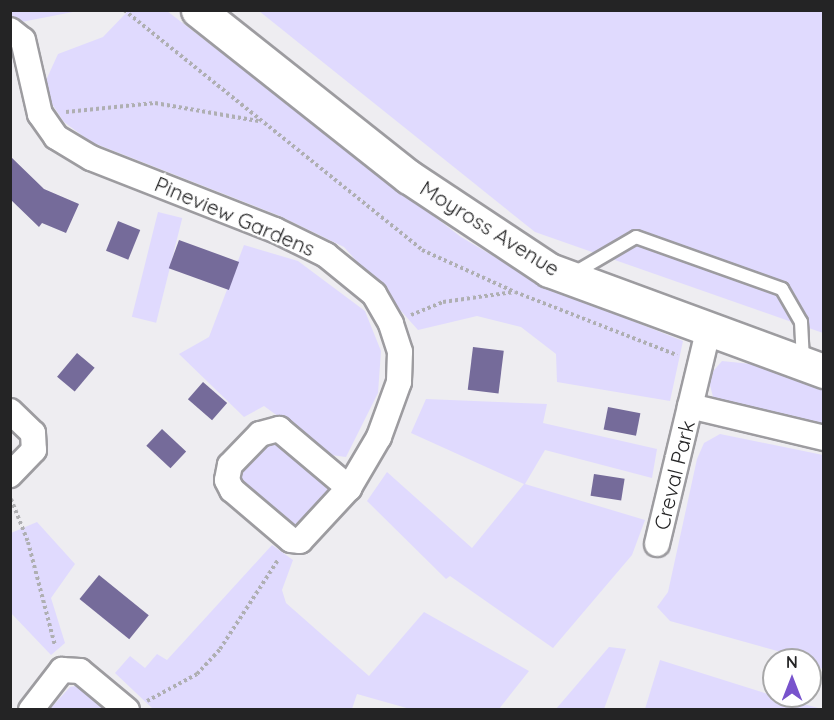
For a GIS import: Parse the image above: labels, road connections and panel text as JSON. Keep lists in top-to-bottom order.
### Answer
{
  "streets": {
    "street": ["Pineview Gardens", "Moyross Avenue", "Creval Park"]
  },
  "crossings": [
    ["Moyross Avenue", "Creval Park"]
  ],
  "north": "top"
}
